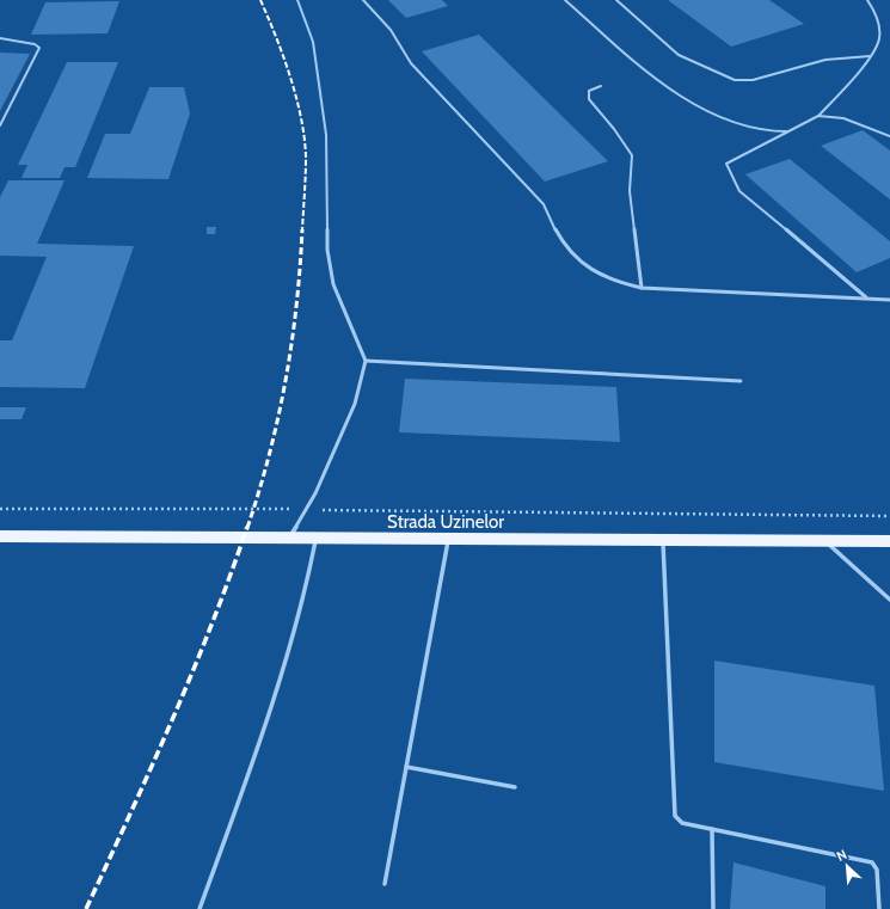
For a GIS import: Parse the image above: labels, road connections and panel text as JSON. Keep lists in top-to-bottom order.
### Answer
{
  "streets": {
    "main road": ["Strada Uzinelor"]
  },
  "north": "top left"
}
